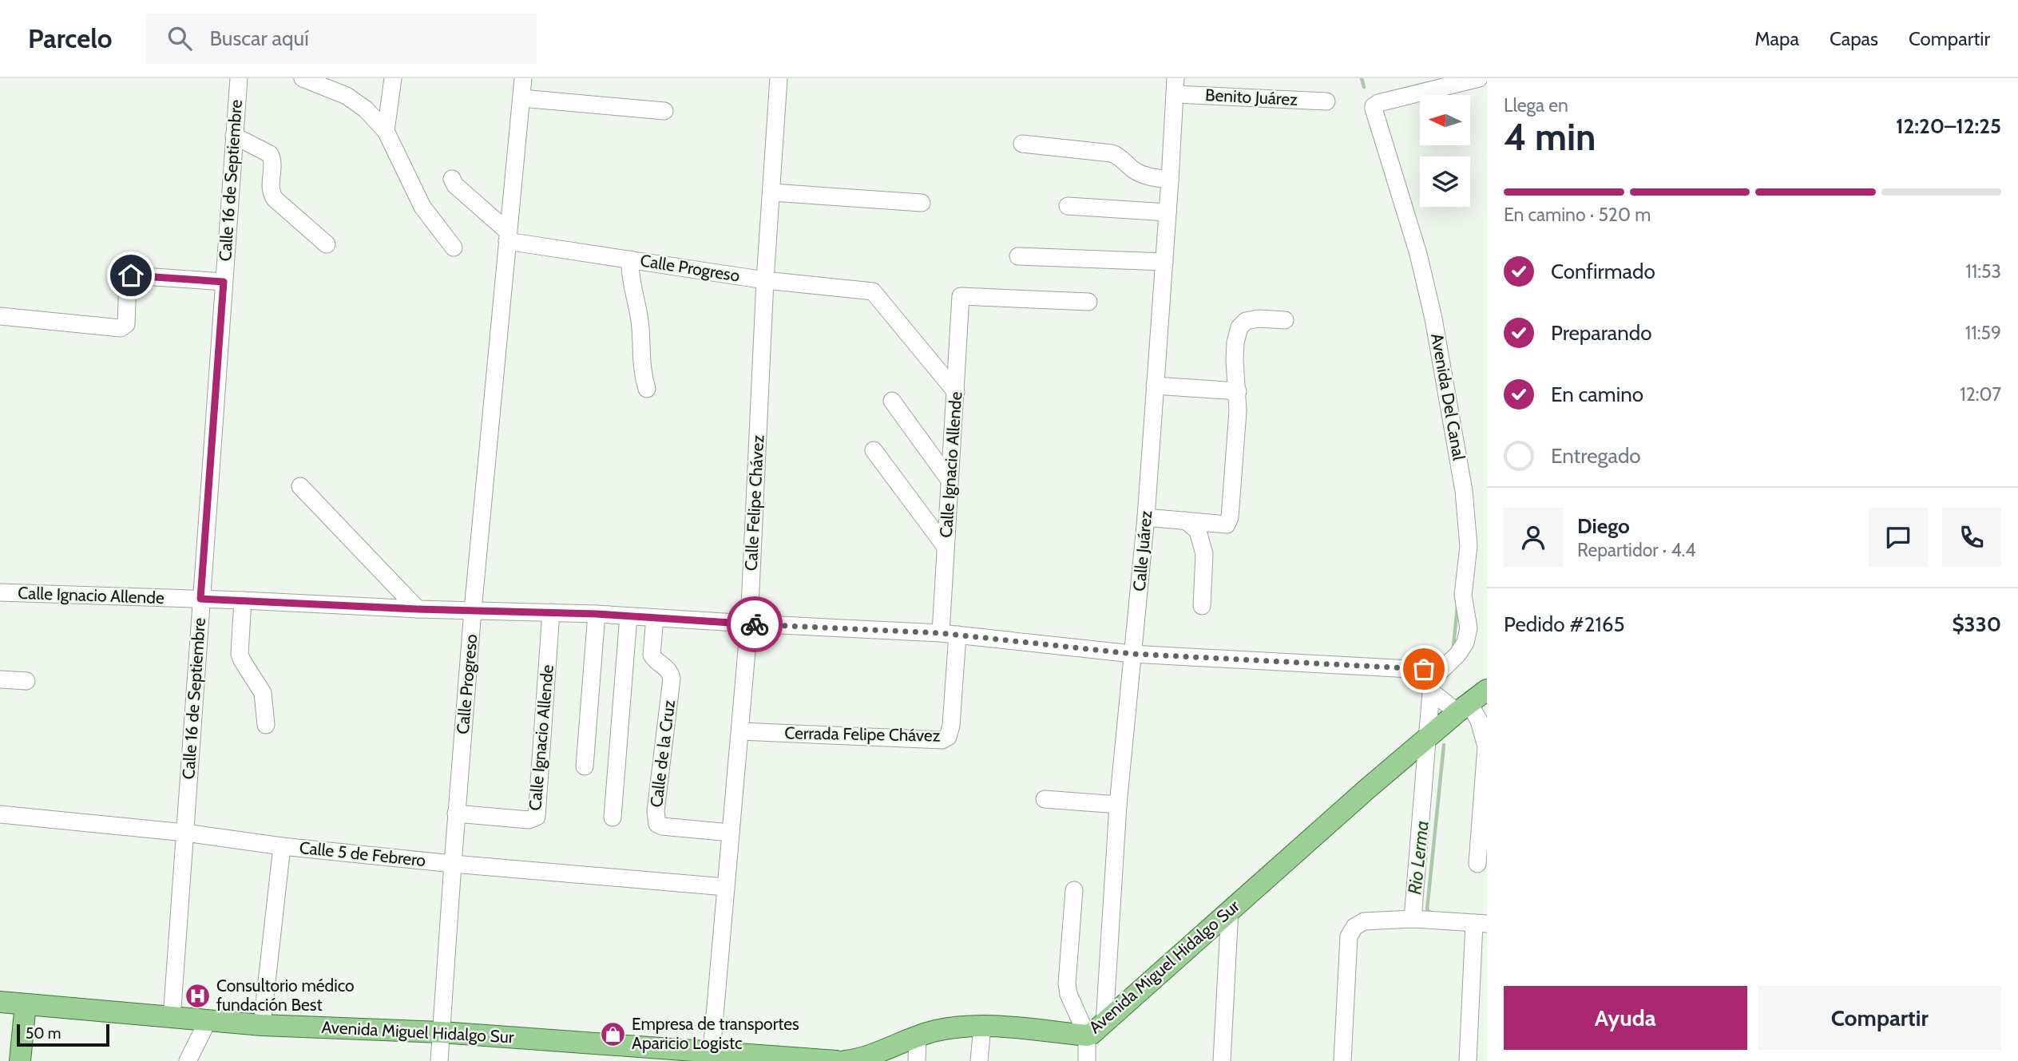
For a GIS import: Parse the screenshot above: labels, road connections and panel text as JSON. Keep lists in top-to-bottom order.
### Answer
{
  "streets": {
    "main road": ["Avenida Miguel Hidalgo Sur"],
    "street": [
      "Benito Juárez",
      "Calle 16 de Septiembre",
      "Calle Progreso",
      "Avenida Del Canal",
      "Calle Ignacio Allende",
      "Calle Felipe Chávez",
      "Calle Juárez",
      "Cerrada Felipe Chávez",
      "Calle de la Cruz",
      "Calle 5 de Febrero"
    ]
  },
  "crossings": [
    ["Benito Juárez", "Calle Juárez"],
    ["Calle 16 de Septiembre", "Calle Ignacio Allende"],
    ["Calle 16 de Septiembre", "Calle 5 de Febrero"],
    ["Calle 16 de Septiembre", "Avenida Miguel Hidalgo Sur"],
    ["Calle Progreso", "Calle Ignacio Allende"],
    ["Calle Progreso", "Calle Felipe Chávez"],
    ["Calle Progreso", "Calle 5 de Febrero"],
    ["Calle Progreso", "Avenida Miguel Hidalgo Sur"],
    ["Avenida Del Canal", "Calle Ignacio Allende"],
    ["Calle Ignacio Allende", "Calle Felipe Chávez"],
    ["Calle Ignacio Allende", "Calle Juárez"],
    ["Calle Ignacio Allende", "Cerrada Felipe Chávez"],
    ["Calle Ignacio Allende", "Calle de la Cruz"],
    ["Calle Felipe Chávez", "Cerrada Felipe Chávez"],
    ["Calle Felipe Chávez", "Calle de la Cruz"],
    ["Calle Felipe Chávez", "Calle 5 de Febrero"],
    ["Calle Felipe Chávez", "Avenida Miguel Hidalgo Sur"],
    ["Calle Juárez", "Avenida Miguel Hidalgo Sur"]
  ],
  "water": ["Rio Lerma"],
  "places": {
    "hospital": ["Consultorio médico fundación Best"],
    "shop": ["Empresa de transportes Aparicio Logistc"]
  },
  "scale_bar": "50 m",
  "north": "left",
  "page": {
    "header": "Parcelo",
    "search": "Buscar aquí",
    "nav": ["Mapa", "Capas", "Compartir"],
    "heading": ["4 min", "Llega en", "12:20–12:25"],
    "panel": [
      "Diego",
      "Repartidor · 4.4",
      "Pedido #2165",
      "$330"
    ],
    "bar": "En camino · 520 m",
    "list": [
      ["Confirmado", "11:53"],
      ["Preparando", "11:59"],
      ["En camino", "12:07"],
      "Entregado"
    ],
    "buttons": ["Ayuda", "Compartir"],
    "scale": "50 m"
  }
}
